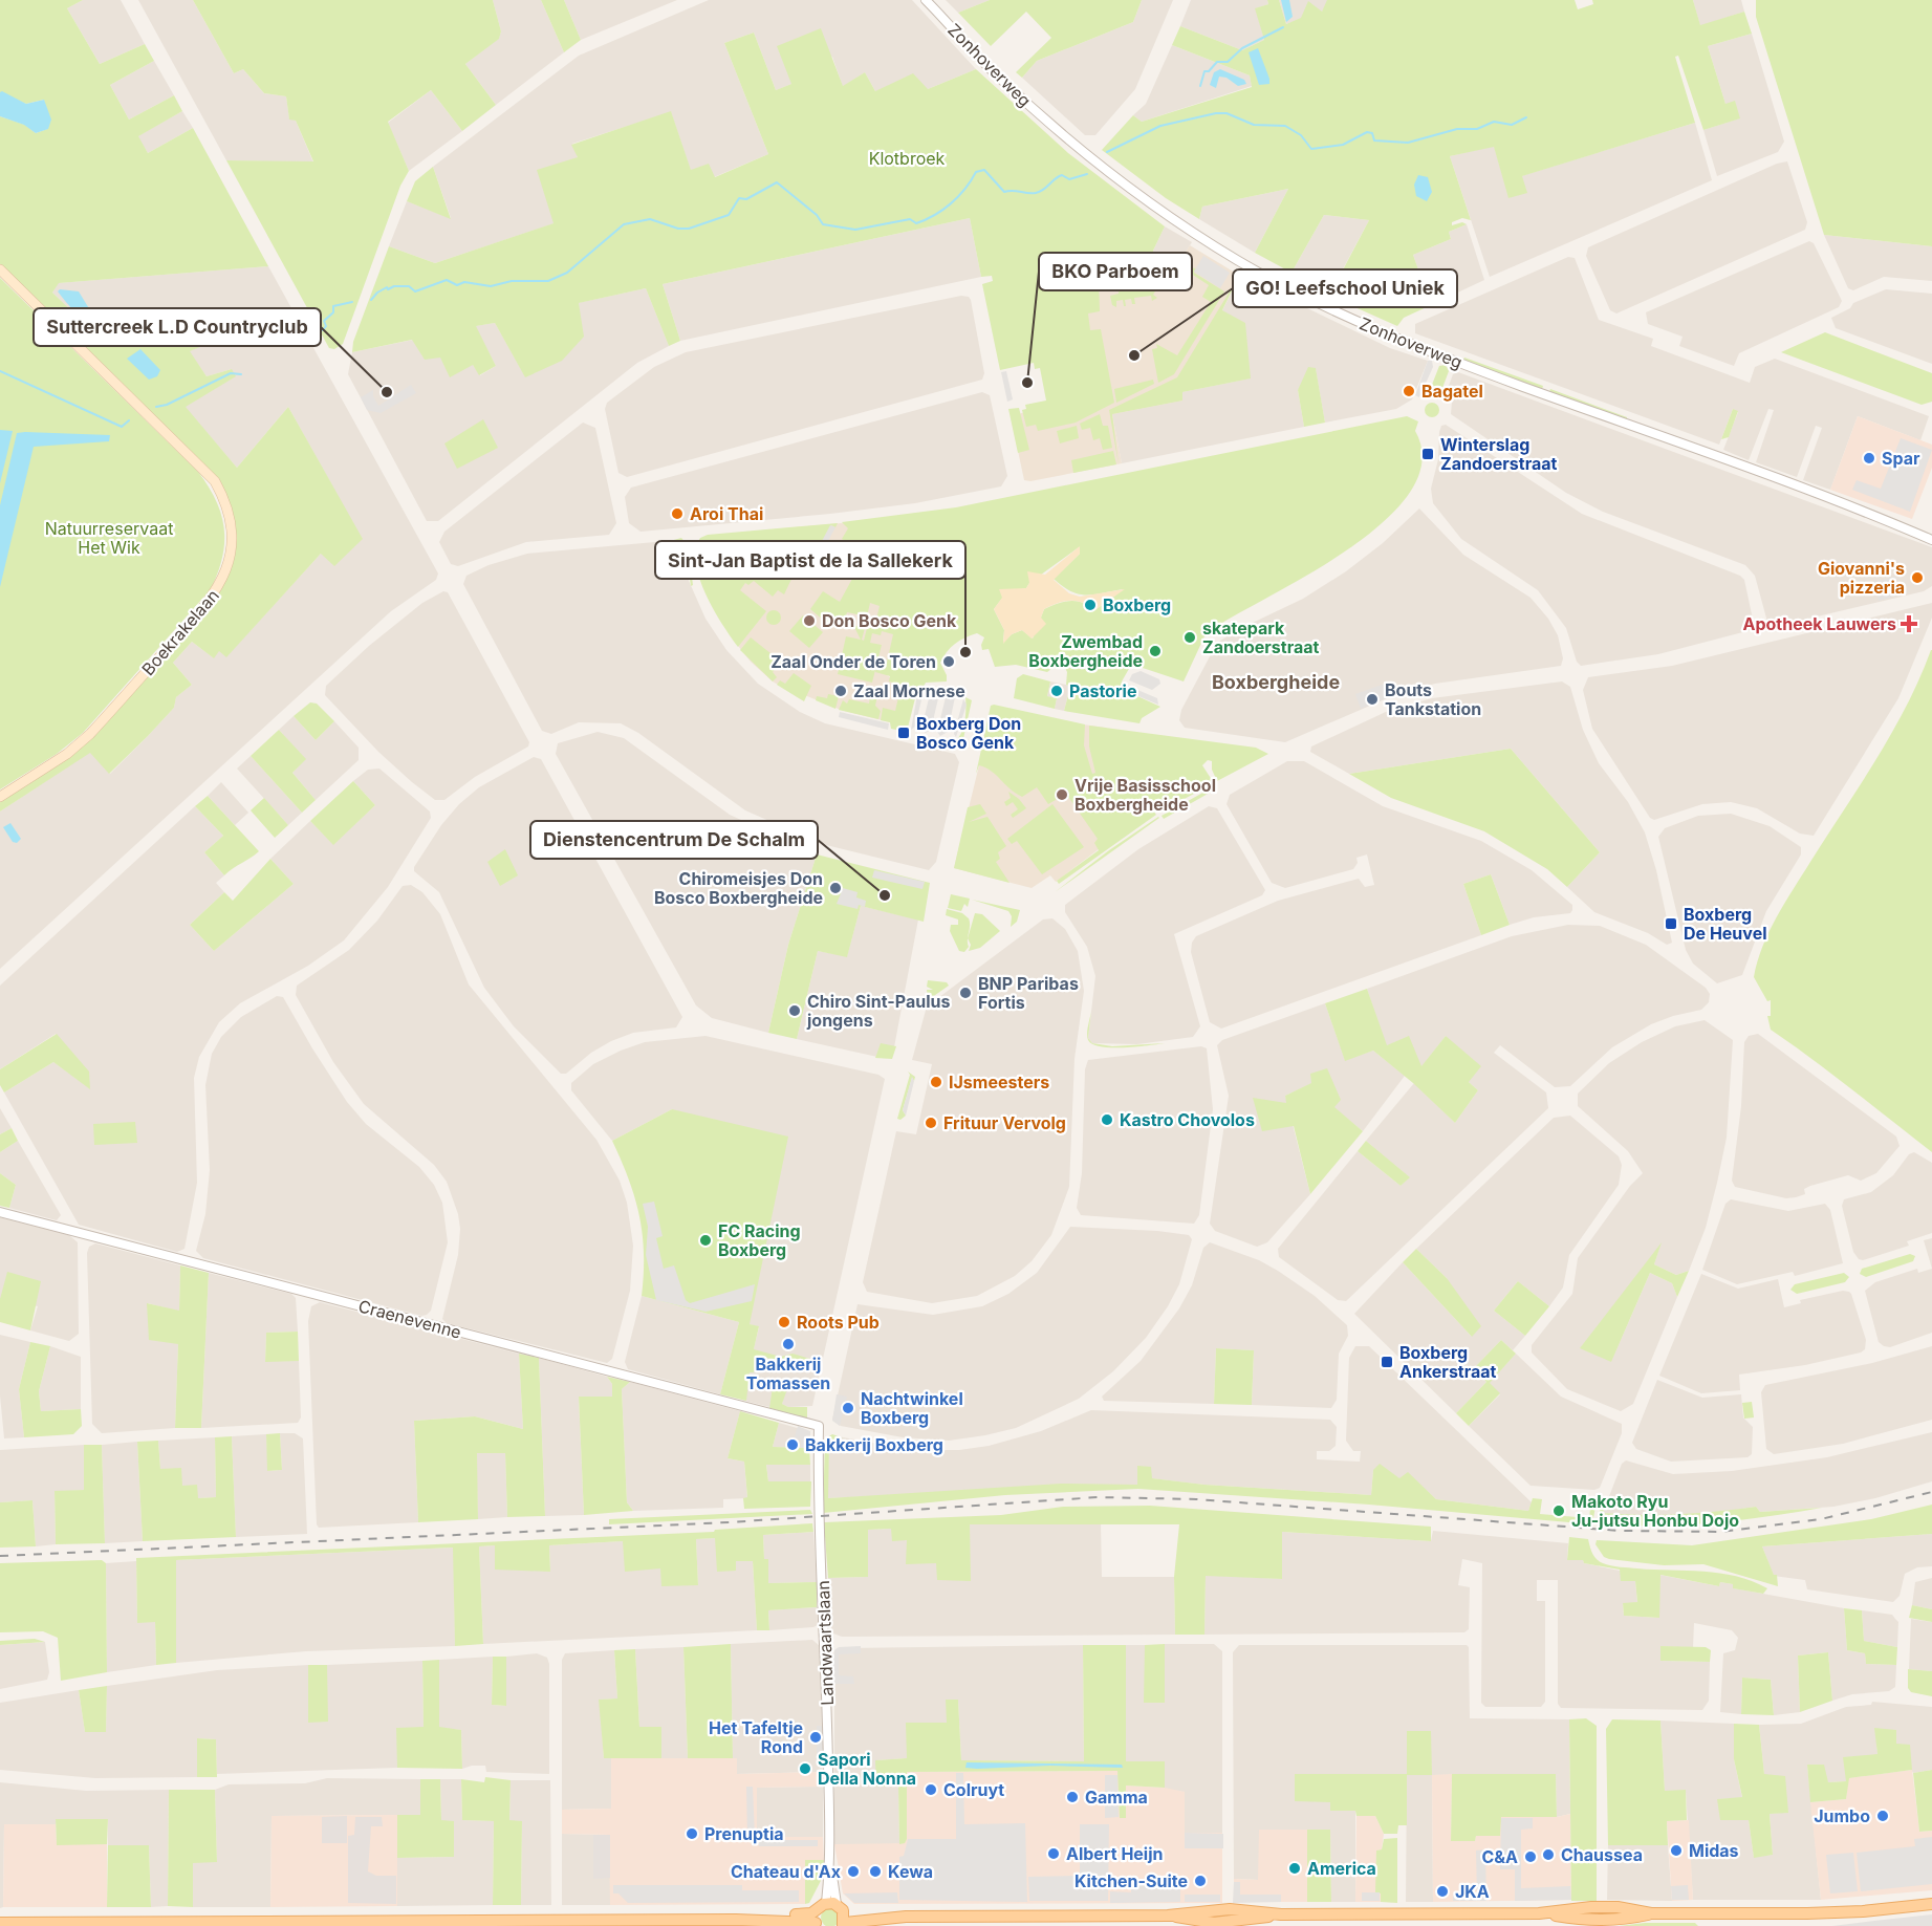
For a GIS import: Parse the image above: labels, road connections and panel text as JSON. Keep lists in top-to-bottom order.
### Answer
{
  "streets": {
    "main road": ["Boekrakelaan"],
    "street": ["Zonhoverweg", "Craenevenne", "Landwaartslaan"]
  },
  "crossings": [
    ["Craenevenne", "Landwaartslaan"]
  ],
  "districts": ["Boxbergheide"],
  "parks": ["Klotbroek", "Natuurreservaat Het Wik"],
  "places": {
    "other": [
      "GO! Leefschool Uniek",
      "BKO Parboem",
      "Bagatel",
      "Suttercreek L.D Countryclub",
      "Spar",
      "Aroi Thai",
      "Giovanni's pizzeria",
      "Boxberg",
      "Don Bosco Genk",
      "skatepark Zandoerstraat",
      "Zwembad Boxbergheide",
      "Sint-Jan Baptist de la Sallekerk",
      "Zaal Onder de Toren",
      "Zaal Mornese",
      "Pastorie",
      "Bouts Tankstation",
      "Vrije Basisschool Boxbergheide",
      "Chiromeisjes Don Bosco Boxbergheide",
      "Dienstencentrum De Schalm",
      "BNP Paribas Fortis",
      "Chiro Sint-Paulus jongens",
      "IJsmeesters",
      "Kastro Chovolos",
      "Frituur Vervolg",
      "FC Racing Boxberg",
      "Roots Pub",
      "Bakkerij Tomassen",
      "Nachtwinkel Boxberg",
      "Bakkerij Boxberg",
      "Makoto Ryu Ju-jutsu Honbu Dojo",
      "Het Tafeltje Rond",
      "Sapori Della Nonna",
      "Colruyt",
      "Gamma",
      "Jumbo",
      "Prenuptia",
      "Midas",
      "Albert Heijn",
      "Chaussea",
      "C&A",
      "America",
      "Chateau d'Ax",
      "Kewa",
      "Kitchen-Suite",
      "JKA"
    ],
    "transit": [
      "Winterslag Zandoerstraat",
      "Boxberg Don Bosco Genk",
      "Boxberg De Heuvel",
      "Boxberg Ankerstraat"
    ],
    "health": ["Apotheek Lauwers"]
  }
}
